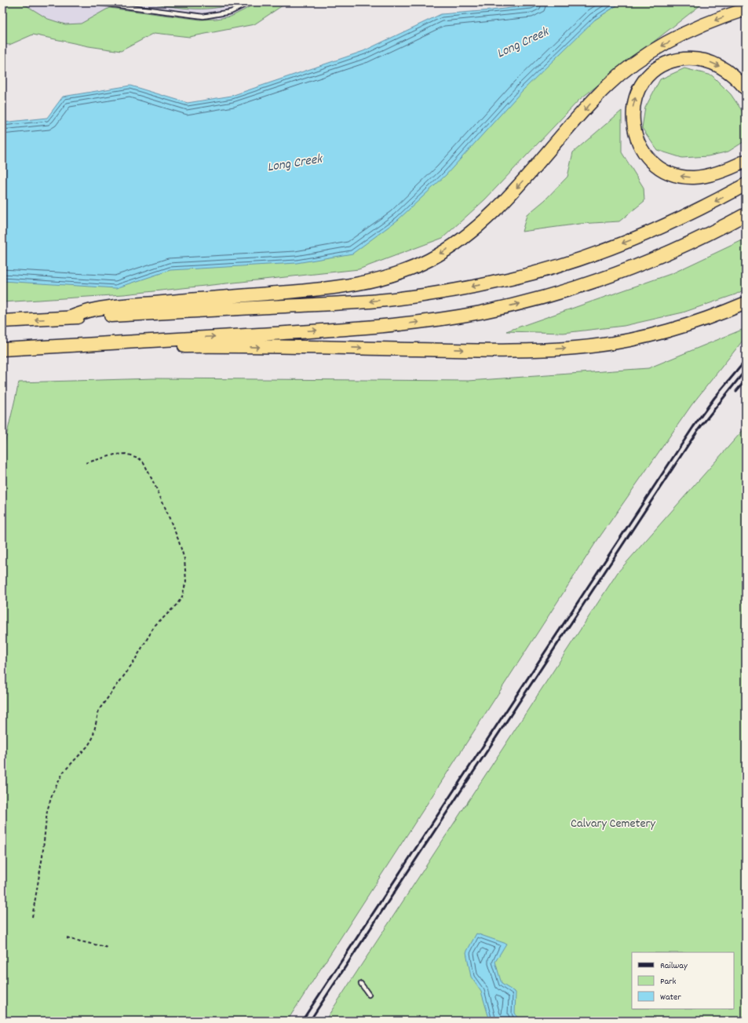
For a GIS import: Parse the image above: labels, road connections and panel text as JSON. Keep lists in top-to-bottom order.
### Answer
{
  "water": ["Long Creek"],
  "parks": ["Calvary Cemetery"],
  "legend": ["Railway", "Park", "Water"]
}
